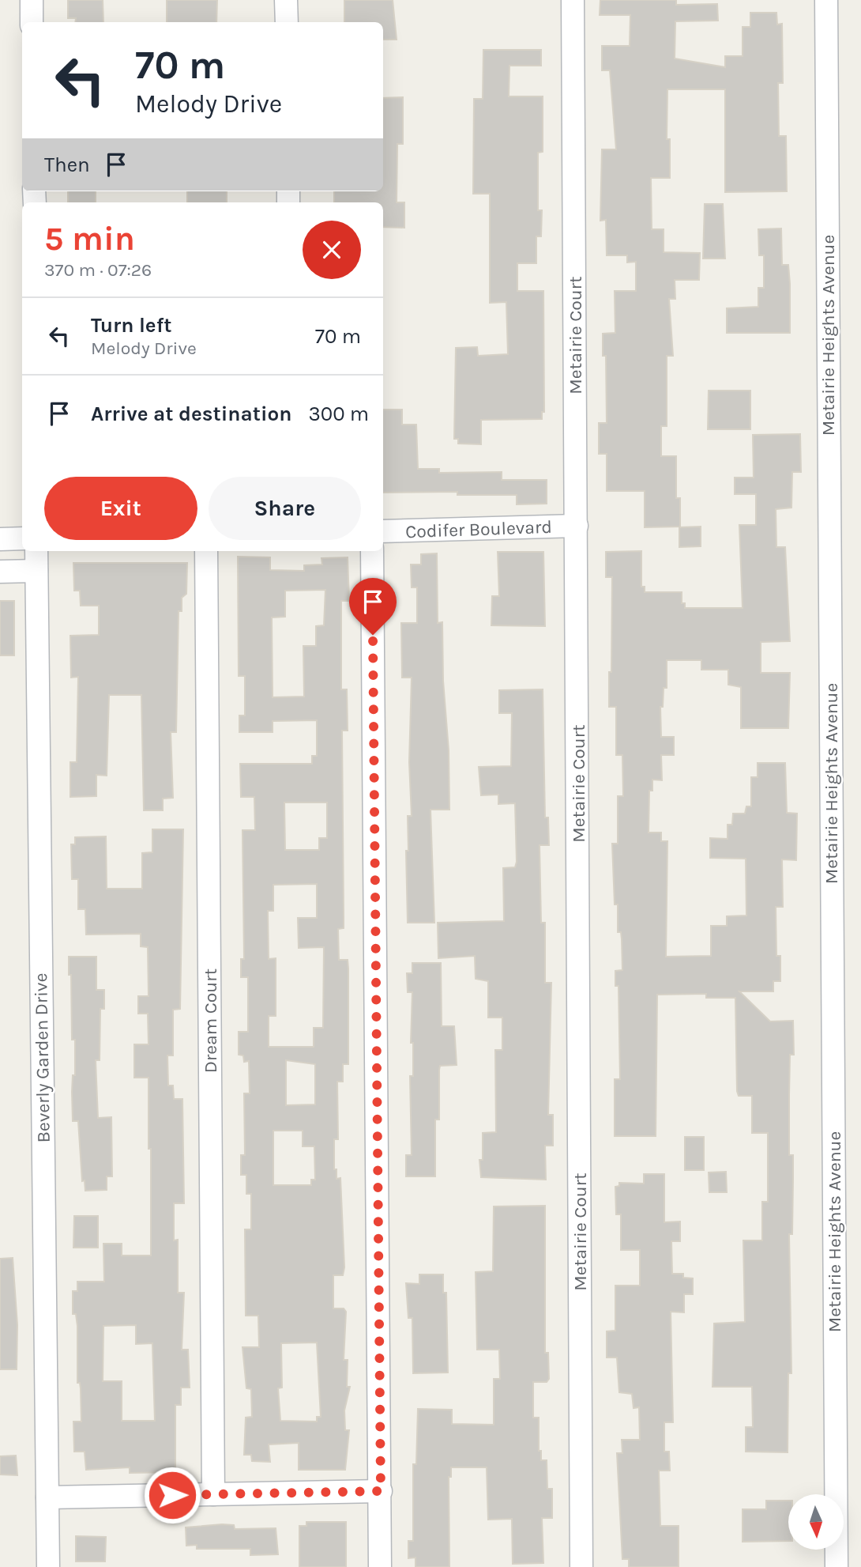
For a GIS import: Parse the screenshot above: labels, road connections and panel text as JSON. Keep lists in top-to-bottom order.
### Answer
{
  "streets": {
    "street": [
      "Metairie Court",
      "Metairie Heights Avenue",
      "Codifer Boulevard",
      "Dream Court",
      "Beverly Garden Drive"
    ]
  },
  "crossings": [
    ["Metairie Court", "Codifer Boulevard"]
  ],
  "north": "bottom",
  "page": {
    "turn": ["70 m", "Melody Drive"],
    "then": "Then",
    "heading": ["5 min", "370 m · 07:26"],
    "list": [
      {
        "name": "Turn left",
        "note": "Melody Drive",
        "value": "70 m"
      },
      {
        "name": "Arrive at destination",
        "value": "300 m"
      }
    ],
    "buttons": ["Exit", "Share"]
  }
}
